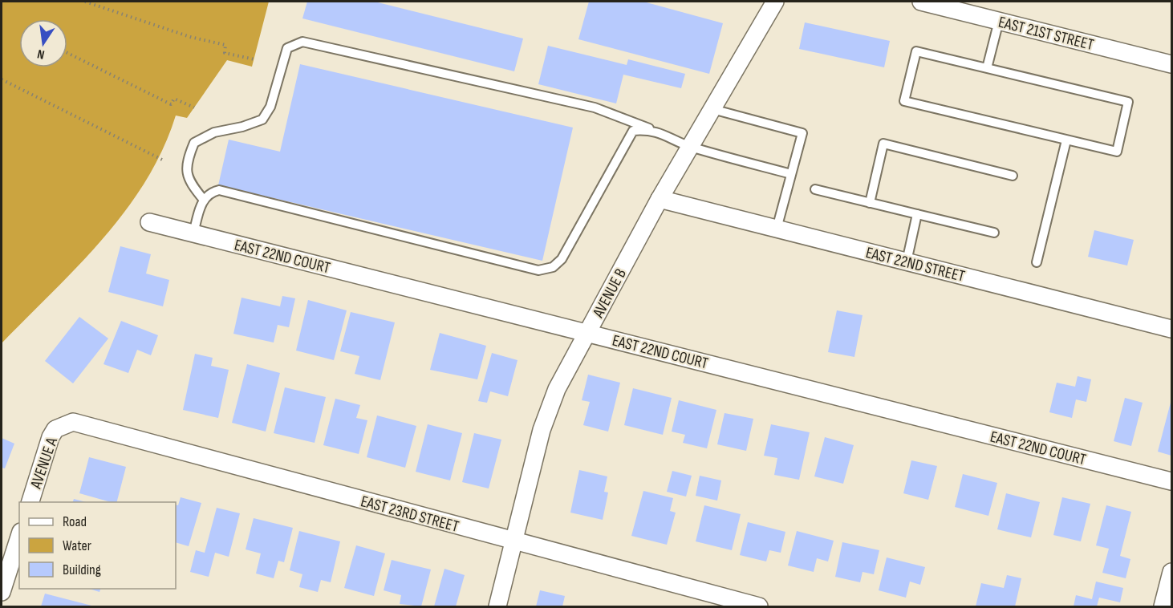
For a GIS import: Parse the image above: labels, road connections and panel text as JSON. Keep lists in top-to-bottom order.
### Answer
{
  "streets": {
    "street": [
      "EAST 21ST STREET",
      "EAST 22ND COURT",
      "EAST 22ND STREET",
      "AVENUE B",
      "AVENUE A",
      "EAST 23RD STREET"
    ]
  },
  "crossings": [
    ["EAST 22ND COURT", "AVENUE B"],
    ["EAST 22ND STREET", "AVENUE B"],
    ["AVENUE B", "EAST 23RD STREET"],
    ["AVENUE A", "EAST 23RD STREET"]
  ],
  "legend": ["Road", "Water", "Building"],
  "north": "bottom"
}
